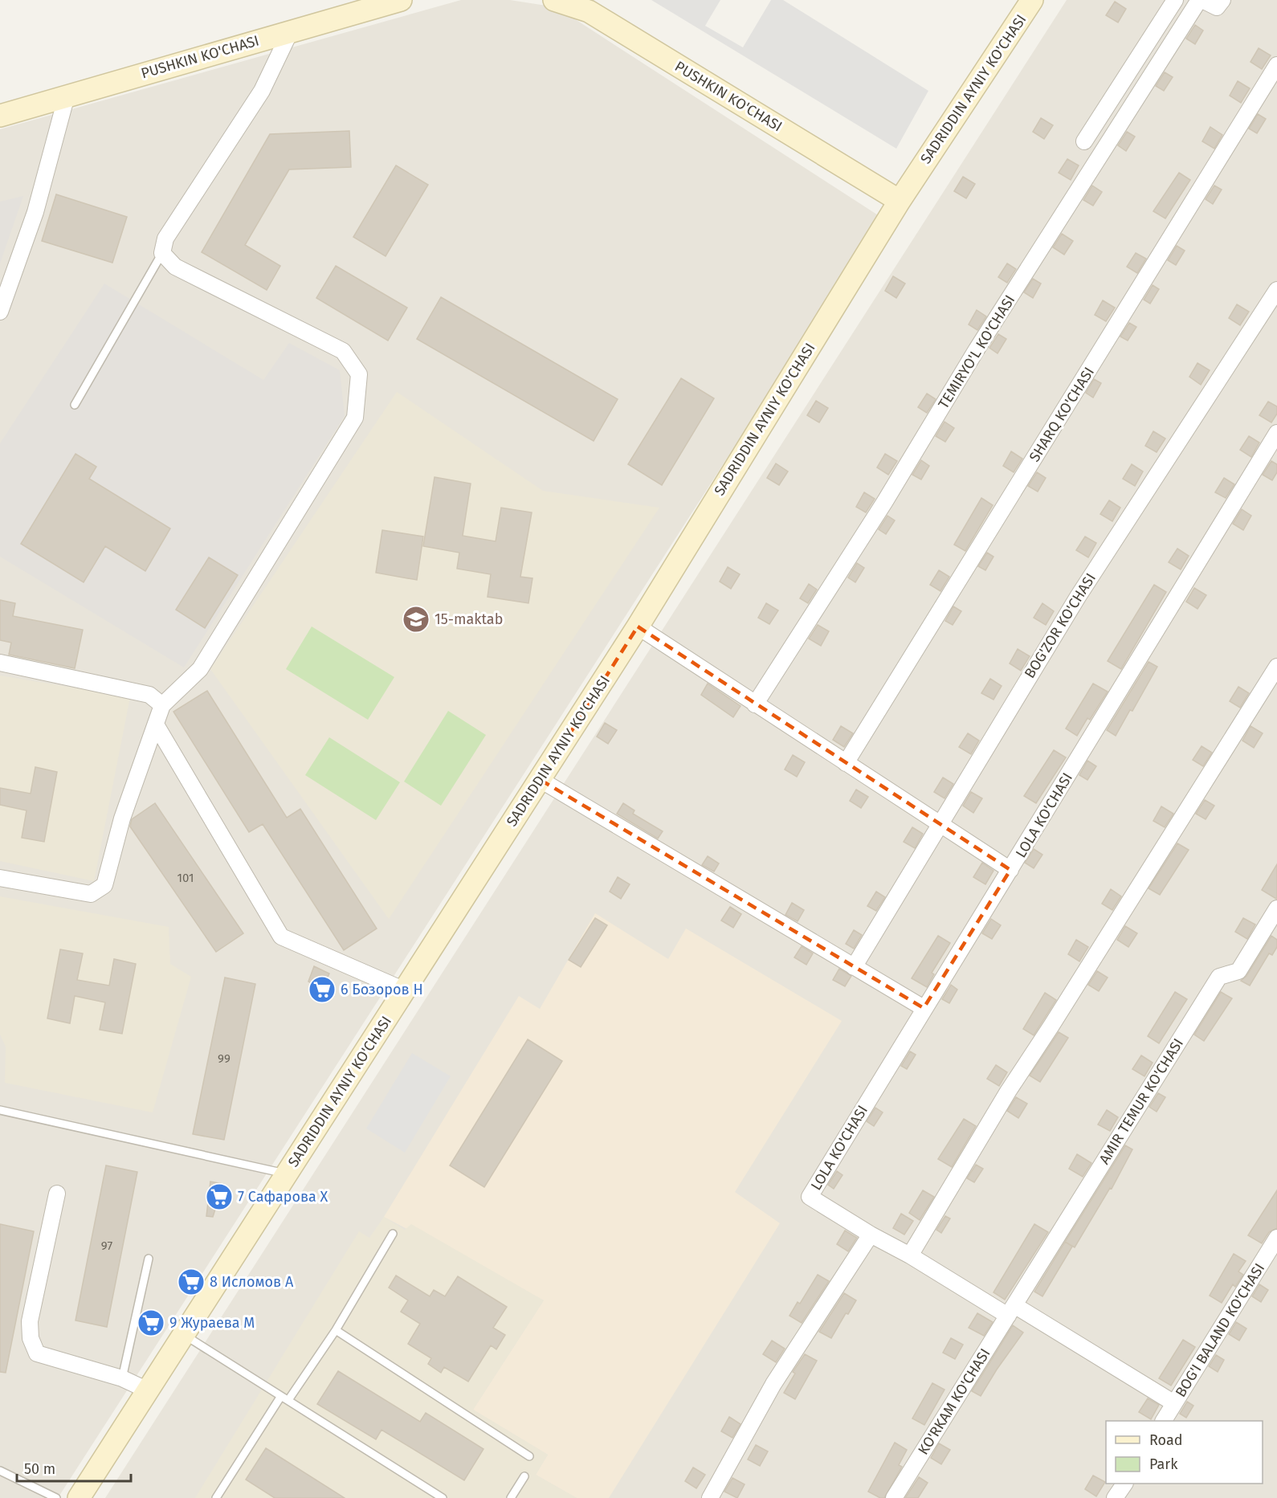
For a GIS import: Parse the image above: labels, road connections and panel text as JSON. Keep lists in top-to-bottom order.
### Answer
{
  "streets": {
    "street": [
      "PUSHKIN KO'CHASI",
      "SADRIDDIN AYNIY KO'CHASI",
      "TEMIRYO'L KO'CHASI",
      "SHARQ KO'CHASI",
      "BOG'ZOR KO'CHASI",
      "LOLA KO'CHASI",
      "AMIR TEMUR KO'CHASI",
      "BOG'I BALAND KO'CHASI",
      "KO'RKAM KO'CHASI"
    ]
  },
  "crossings": [
    ["PUSHKIN KO'CHASI", "SADRIDDIN AYNIY KO'CHASI"],
    ["AMIR TEMUR KO'CHASI", "KO'RKAM KO'CHASI"]
  ],
  "places": {
    "school or university": ["15-maktab"],
    "supermarket": [
      "6 Бозоров Н",
      "7 Сафарова Х",
      "8 Исломов А",
      "9 Жураева М"
    ]
  },
  "house_numbers": ["101", "99", "97"],
  "legend": ["Road", "Park"],
  "scale_bar": "50 m"
}
